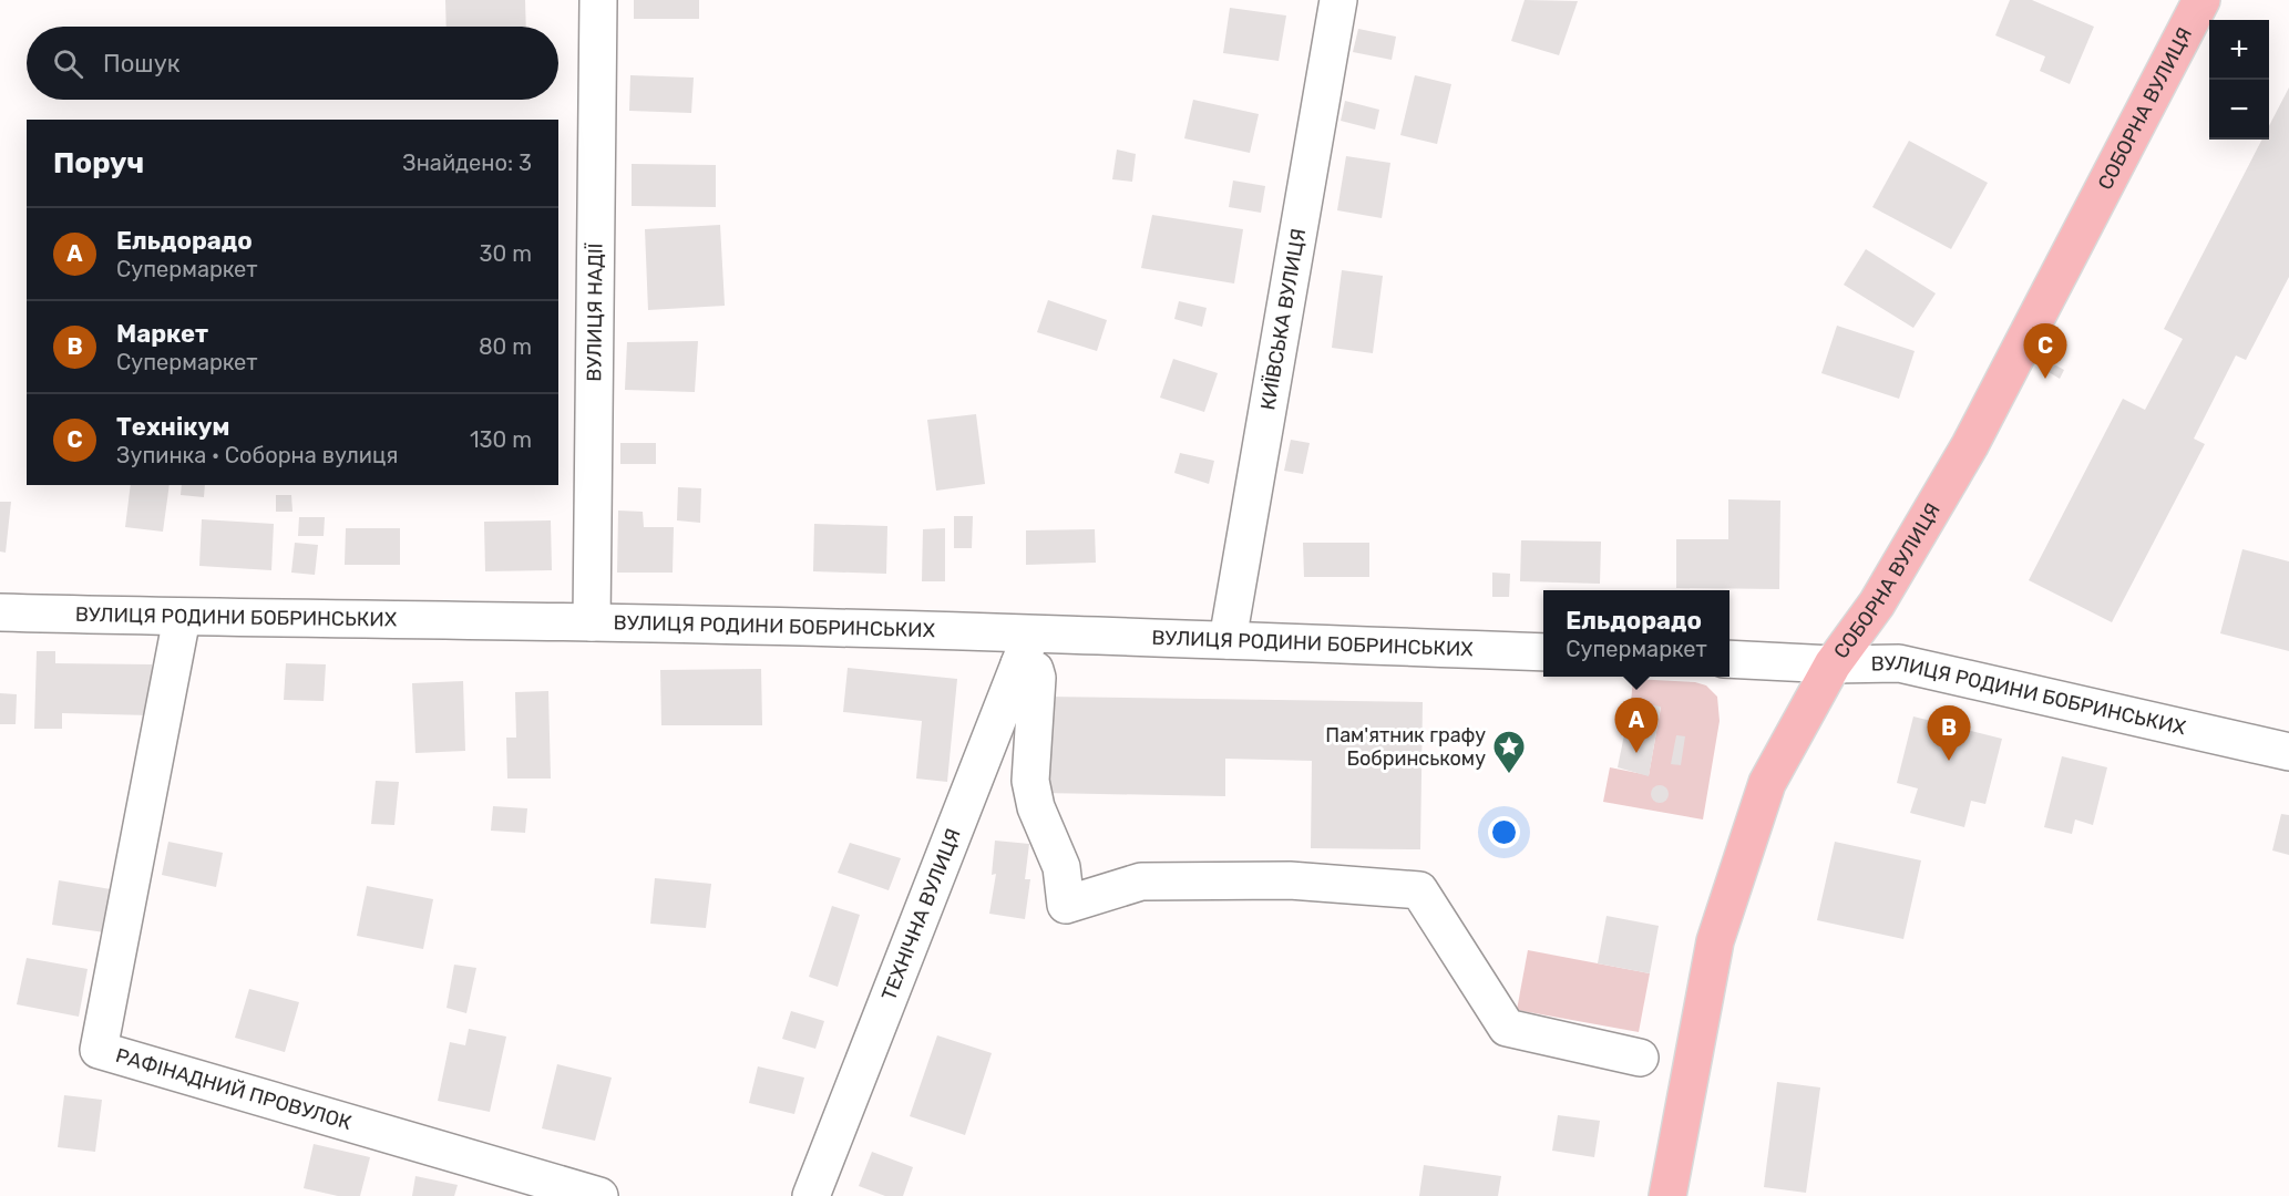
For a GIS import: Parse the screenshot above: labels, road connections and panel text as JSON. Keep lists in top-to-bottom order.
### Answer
{
  "streets": {
    "main road": ["СОБОРНА ВУЛИЦЯ"],
    "street": [
      "ВУЛИЦЯ НАДІЇ",
      "КИЇВСЬКА ВУЛИЦЯ",
      "ВУЛИЦЯ РОДИНИ БОБРИНСЬКИХ",
      "ТЕХНІЧНА ВУЛИЦЯ",
      "РАФІНАДНИЙ ПРОВУЛОК"
    ]
  },
  "crossings": [
    ["СОБОРНА ВУЛИЦЯ", "ВУЛИЦЯ РОДИНИ БОБРИНСЬКИХ"],
    ["ВУЛИЦЯ НАДІЇ", "ВУЛИЦЯ РОДИНИ БОБРИНСЬКИХ"],
    ["КИЇВСЬКА ВУЛИЦЯ", "ВУЛИЦЯ РОДИНИ БОБРИНСЬКИХ"],
    ["ВУЛИЦЯ РОДИНИ БОБРИНСЬКИХ", "ТЕХНІЧНА ВУЛИЦЯ"],
    ["ВУЛИЦЯ РОДИНИ БОБРИНСЬКИХ", "РАФІНАДНИЙ ПРОВУЛОК"]
  ],
  "places": {
    "place": ["Пам'ятник графу Бобринському"]
  },
  "page": {
    "map_buttons": ["+", "−"],
    "search": "Пошук",
    "heading": ["Поруч", "Знайдено: 3"],
    "list": [
      {
        "mark": "A",
        "name": "Ельдорадо",
        "note": "Супермаркет",
        "value": "30 m"
      },
      {
        "mark": "B",
        "name": "Маркет",
        "note": "Супермаркет",
        "value": "80 m"
      },
      {
        "mark": "C",
        "name": "Технікум",
        "note": "Зупинка · Соборна вулиця",
        "value": "130 m"
      }
    ],
    "pins": ["C", "A", "B"],
    "popup": ["Ельдорадо", "Супермаркет"]
  }
}
